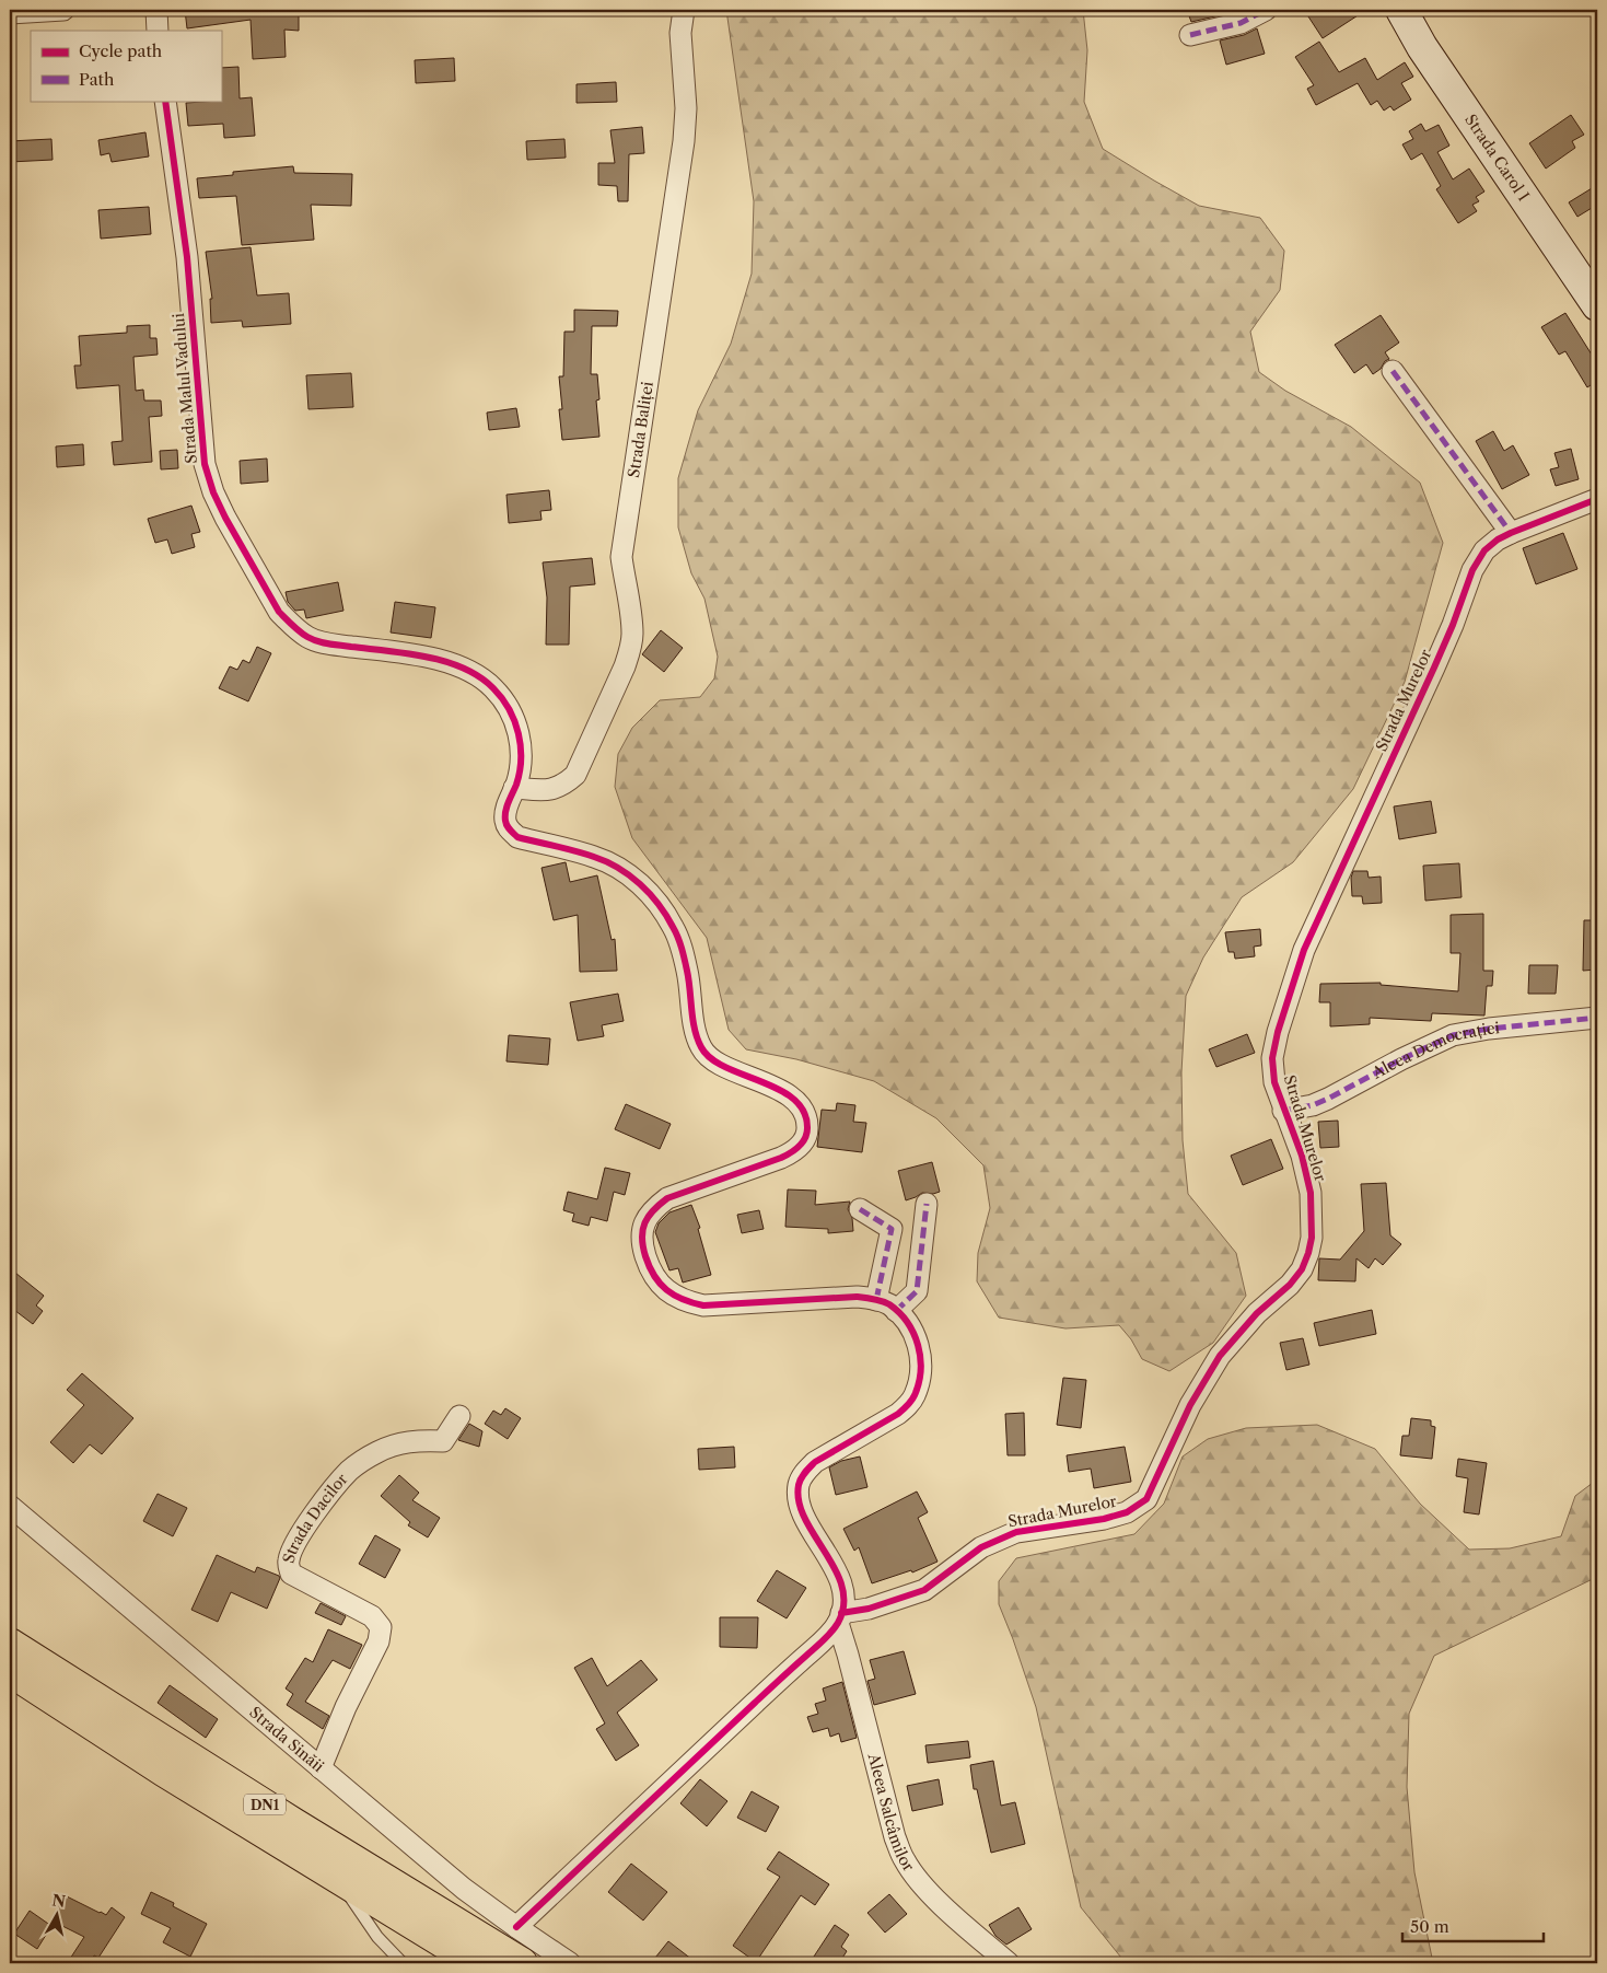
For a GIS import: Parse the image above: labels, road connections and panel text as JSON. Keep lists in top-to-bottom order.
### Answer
{
  "streets": {
    "highway": ["DN1"],
    "main road": ["Strada Carol I"],
    "street": [
      "Strada Malul Vadului",
      "Strada Baliței",
      "Strada Murelor",
      "Aleea Democrației",
      "Strada Dacilor",
      "Strada Sinăii",
      "Aleea Salcâmilor"
    ]
  },
  "crossings": [
    ["Strada Malul Vadului", "Strada Baliței"],
    ["Strada Malul Vadului", "Strada Murelor"],
    ["Strada Malul Vadului", "Aleea Salcâmilor"],
    ["Strada Murelor", "Aleea Democrației"],
    ["Strada Murelor", "Aleea Salcâmilor"],
    ["Strada Dacilor", "Strada Sinăii"]
  ],
  "legend": ["Cycle path", "Path"],
  "scale_bar": "50 m",
  "north": "top"
}
